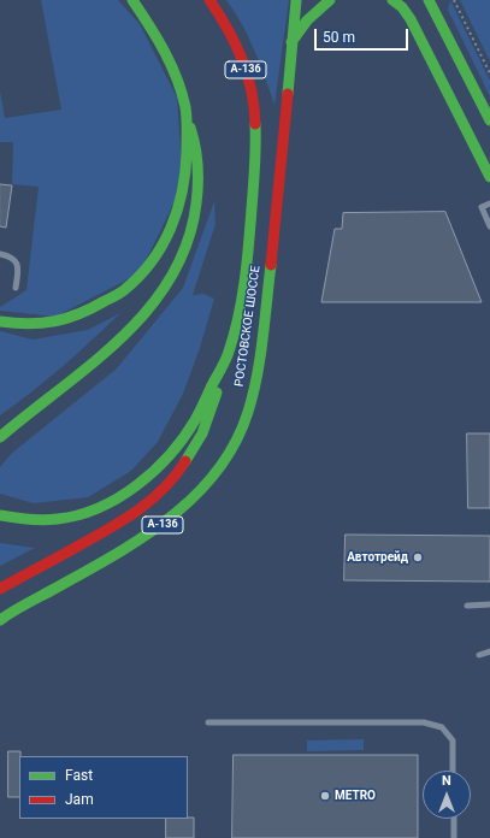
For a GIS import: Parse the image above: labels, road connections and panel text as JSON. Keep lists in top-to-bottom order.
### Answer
{
  "streets": {
    "main road": ["А-136", "РОСТОВСКОЕ ШОССЕ"]
  },
  "places": ["Автотрейд", "METRO"],
  "legend": ["Fast", "Jam"],
  "scale_bar": "50 m",
  "north": "top"
}
